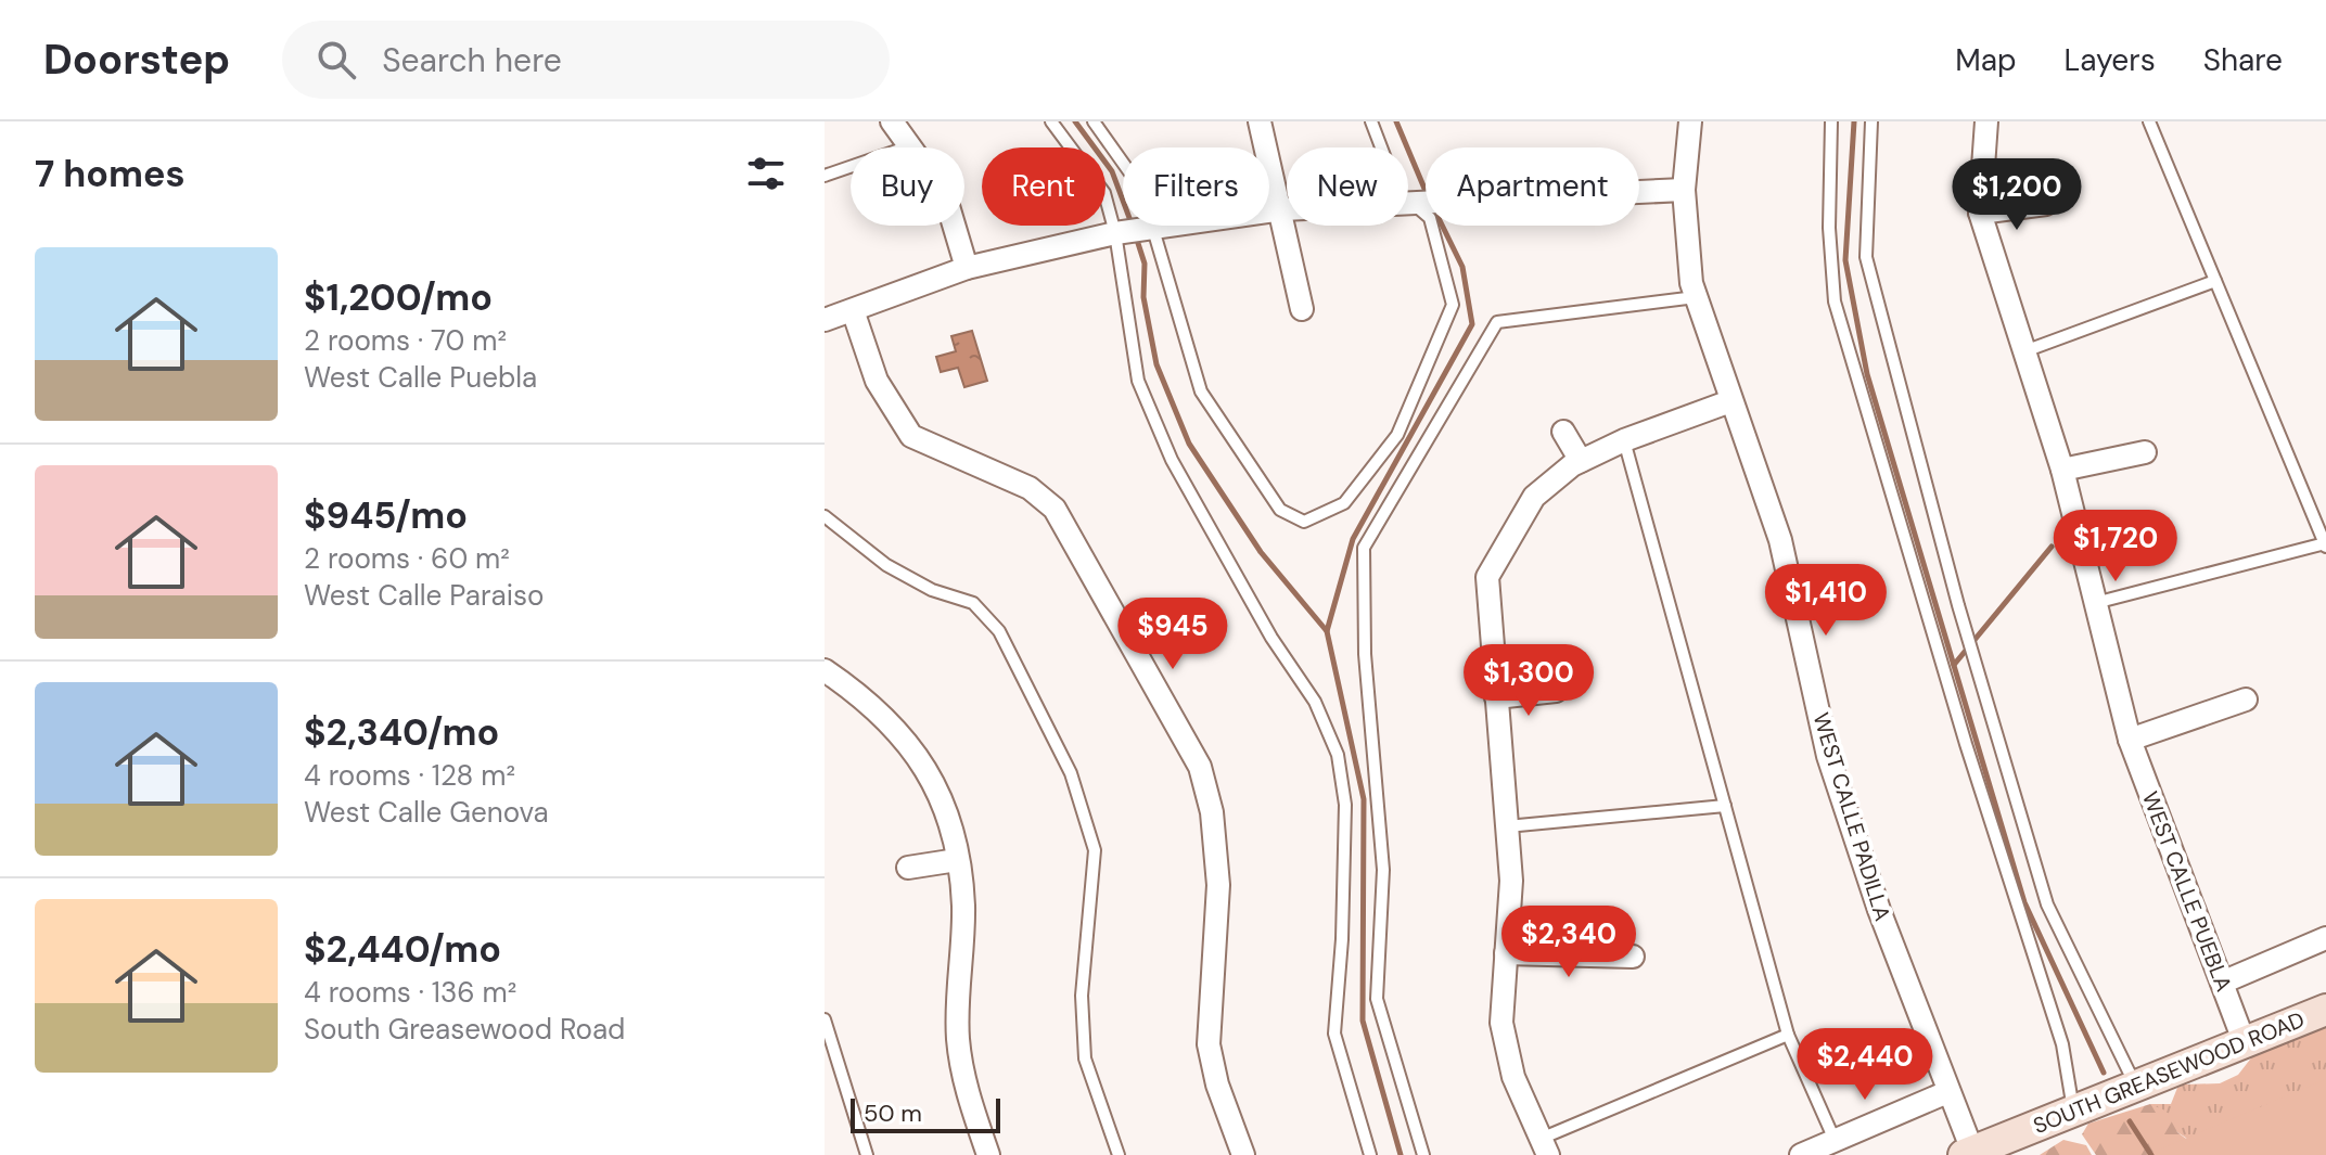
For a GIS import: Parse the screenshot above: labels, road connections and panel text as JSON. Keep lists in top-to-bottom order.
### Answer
{
  "streets": {
    "main road": ["SOUTH GREASEWOOD ROAD"],
    "street": ["WEST CALLE PADILLA", "WEST CALLE PUEBLA"]
  },
  "crossings": [
    ["WEST CALLE PADILLA", "SOUTH GREASEWOOD ROAD"],
    ["WEST CALLE PUEBLA", "SOUTH GREASEWOOD ROAD"]
  ],
  "scale_bar": "50 m",
  "page": {
    "header": "Doorstep",
    "search": "Search here",
    "nav": ["Map", "Layers", "Share"],
    "heading": "7 homes",
    "chip": [
      "Buy",
      "Rent",
      "Filters",
      "New",
      "Apartment"
    ],
    "price": [
      "$1,200",
      "$1,720",
      "$1,410",
      "$945",
      "$1,300",
      "$2,340",
      "$2,440"
    ],
    "list": [
      {
        "name": "$1,200/mo",
        "note": "2 rooms · 70 m² · West Calle Puebla"
      },
      {
        "name": "$945/mo",
        "note": "2 rooms · 60 m² · West Calle Paraiso"
      },
      {
        "name": "$2,340/mo",
        "note": "4 rooms · 128 m² · West Calle Genova"
      },
      {
        "name": "$2,440/mo",
        "note": "4 rooms · 136 m² · South Greasewood Road"
      }
    ],
    "scale": "50 m"
  }
}
